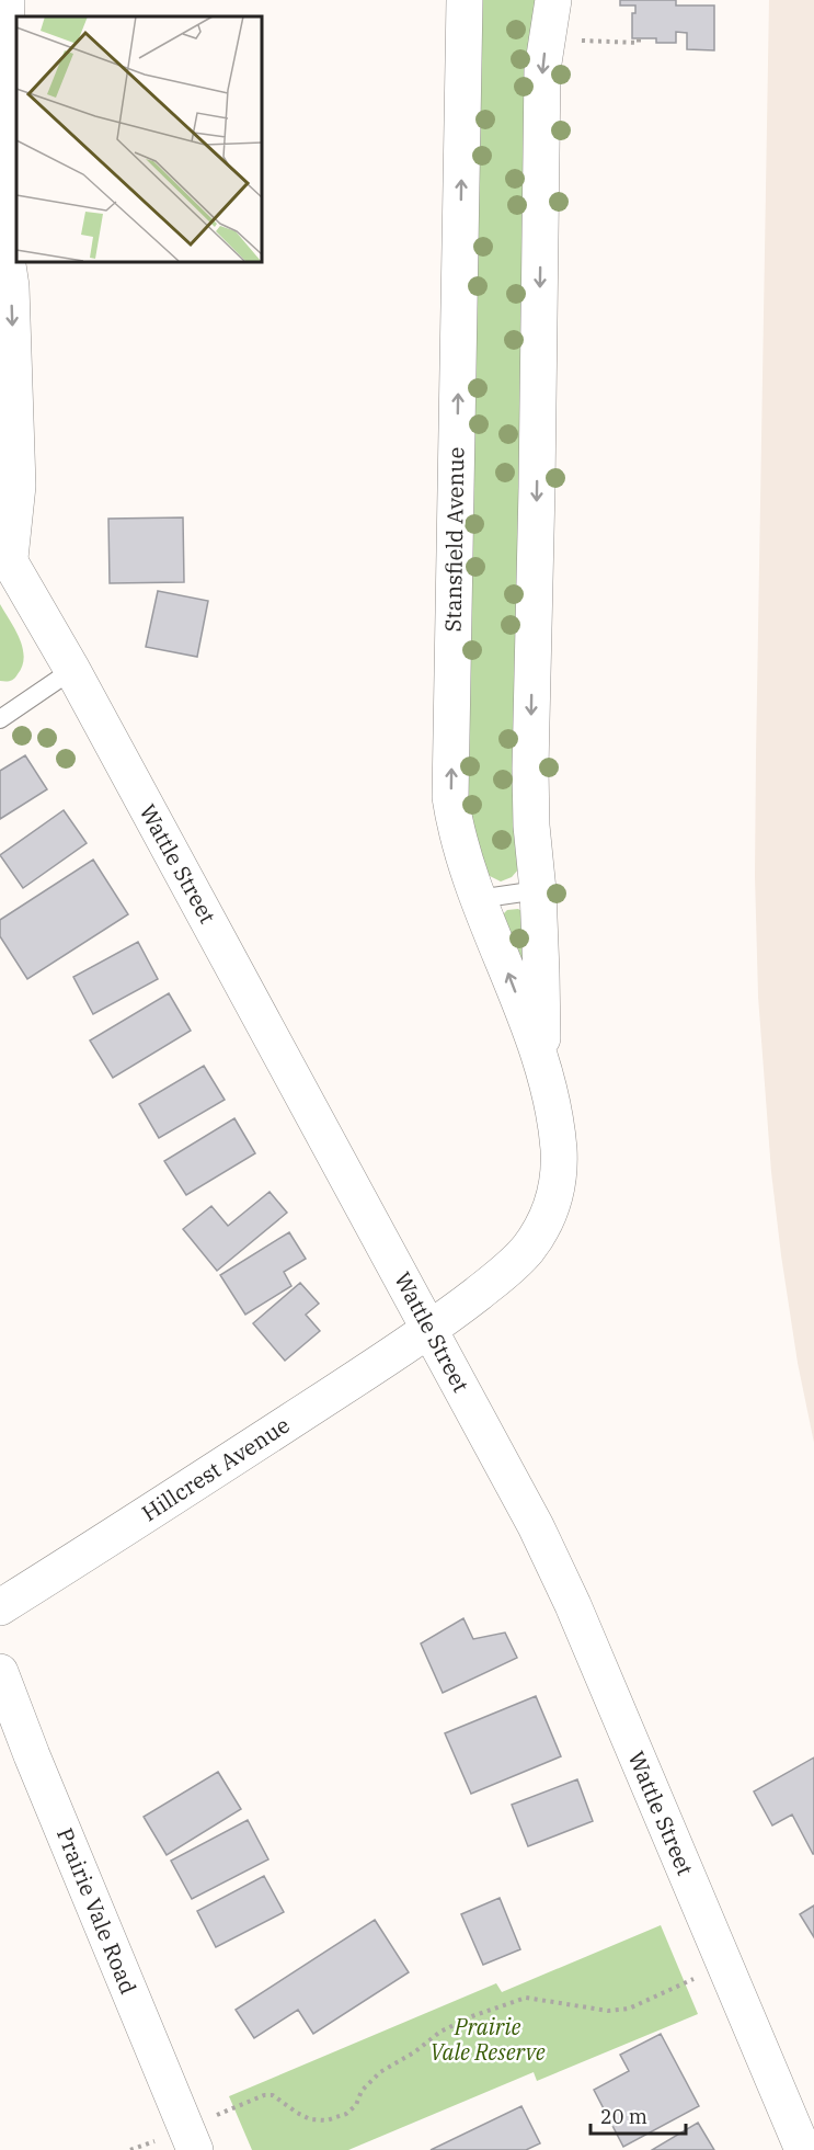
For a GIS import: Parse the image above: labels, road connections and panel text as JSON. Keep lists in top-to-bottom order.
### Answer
{
  "streets": {
    "street": [
      "Stansfield Avenue",
      "Wattle Street",
      "Hillcrest Avenue",
      "Prairie Vale Road"
    ]
  },
  "crossings": [
    ["Stansfield Avenue", "Wattle Street"],
    ["Stansfield Avenue", "Hillcrest Avenue"],
    ["Wattle Street", "Hillcrest Avenue"]
  ],
  "parks": ["Prairie Vale Reserve"],
  "scale_bar": "20 m"
}
